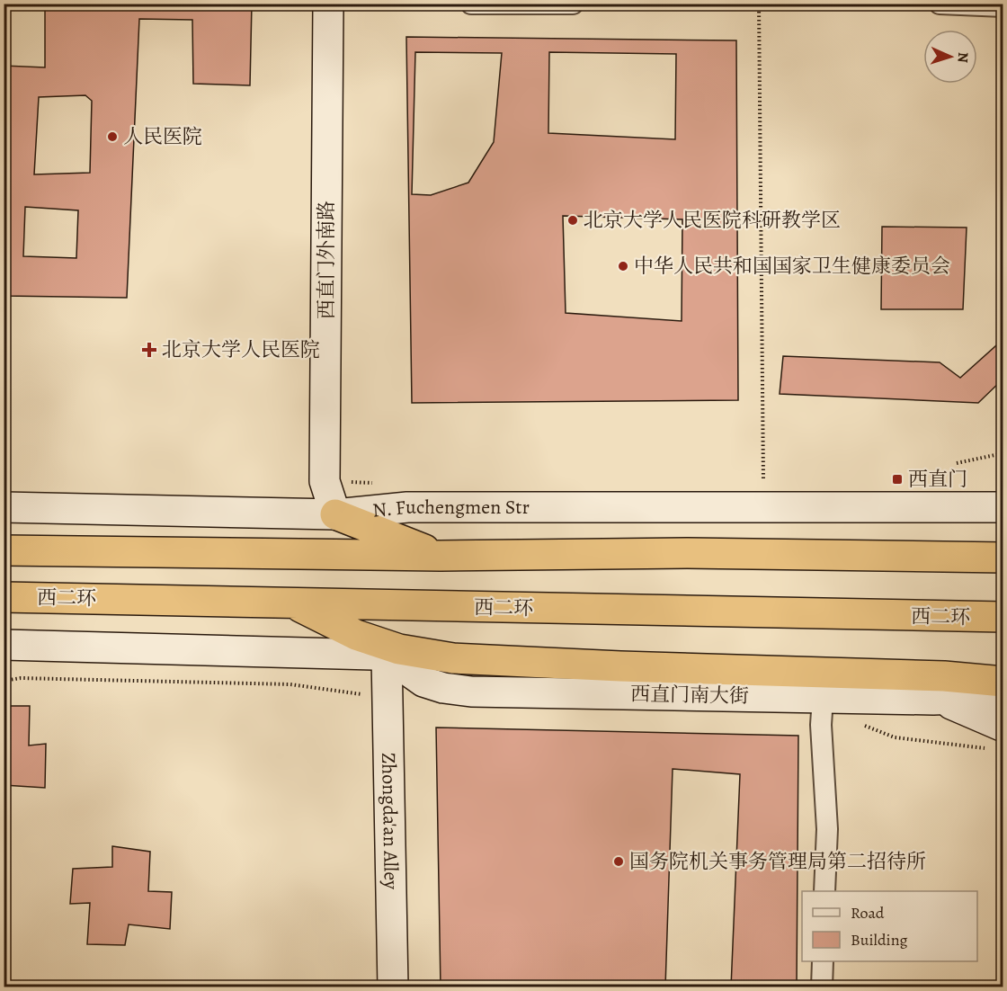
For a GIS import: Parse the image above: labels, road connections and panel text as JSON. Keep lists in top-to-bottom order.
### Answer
{
  "streets": {
    "highway": ["西二环"],
    "street": [
      "西直门外南路",
      "N. Fuchengmen Str",
      "西直门南大街",
      "Zhongda'an Alley"
    ]
  },
  "crossings": [
    ["西直门外南路", "N. Fuchengmen Str"],
    ["西直门南大街", "Zhongda'an Alley"]
  ],
  "places": {
    "other": [
      "人民医院",
      "北京大学人民医院科研教学区",
      "中华人民共和国国家卫生健康委员会",
      "国务院机关事务管理局第二招待所"
    ],
    "health": ["北京大学人民医院"],
    "transit": ["西直门"]
  },
  "legend": ["Road", "Building"],
  "north": "right"
}
